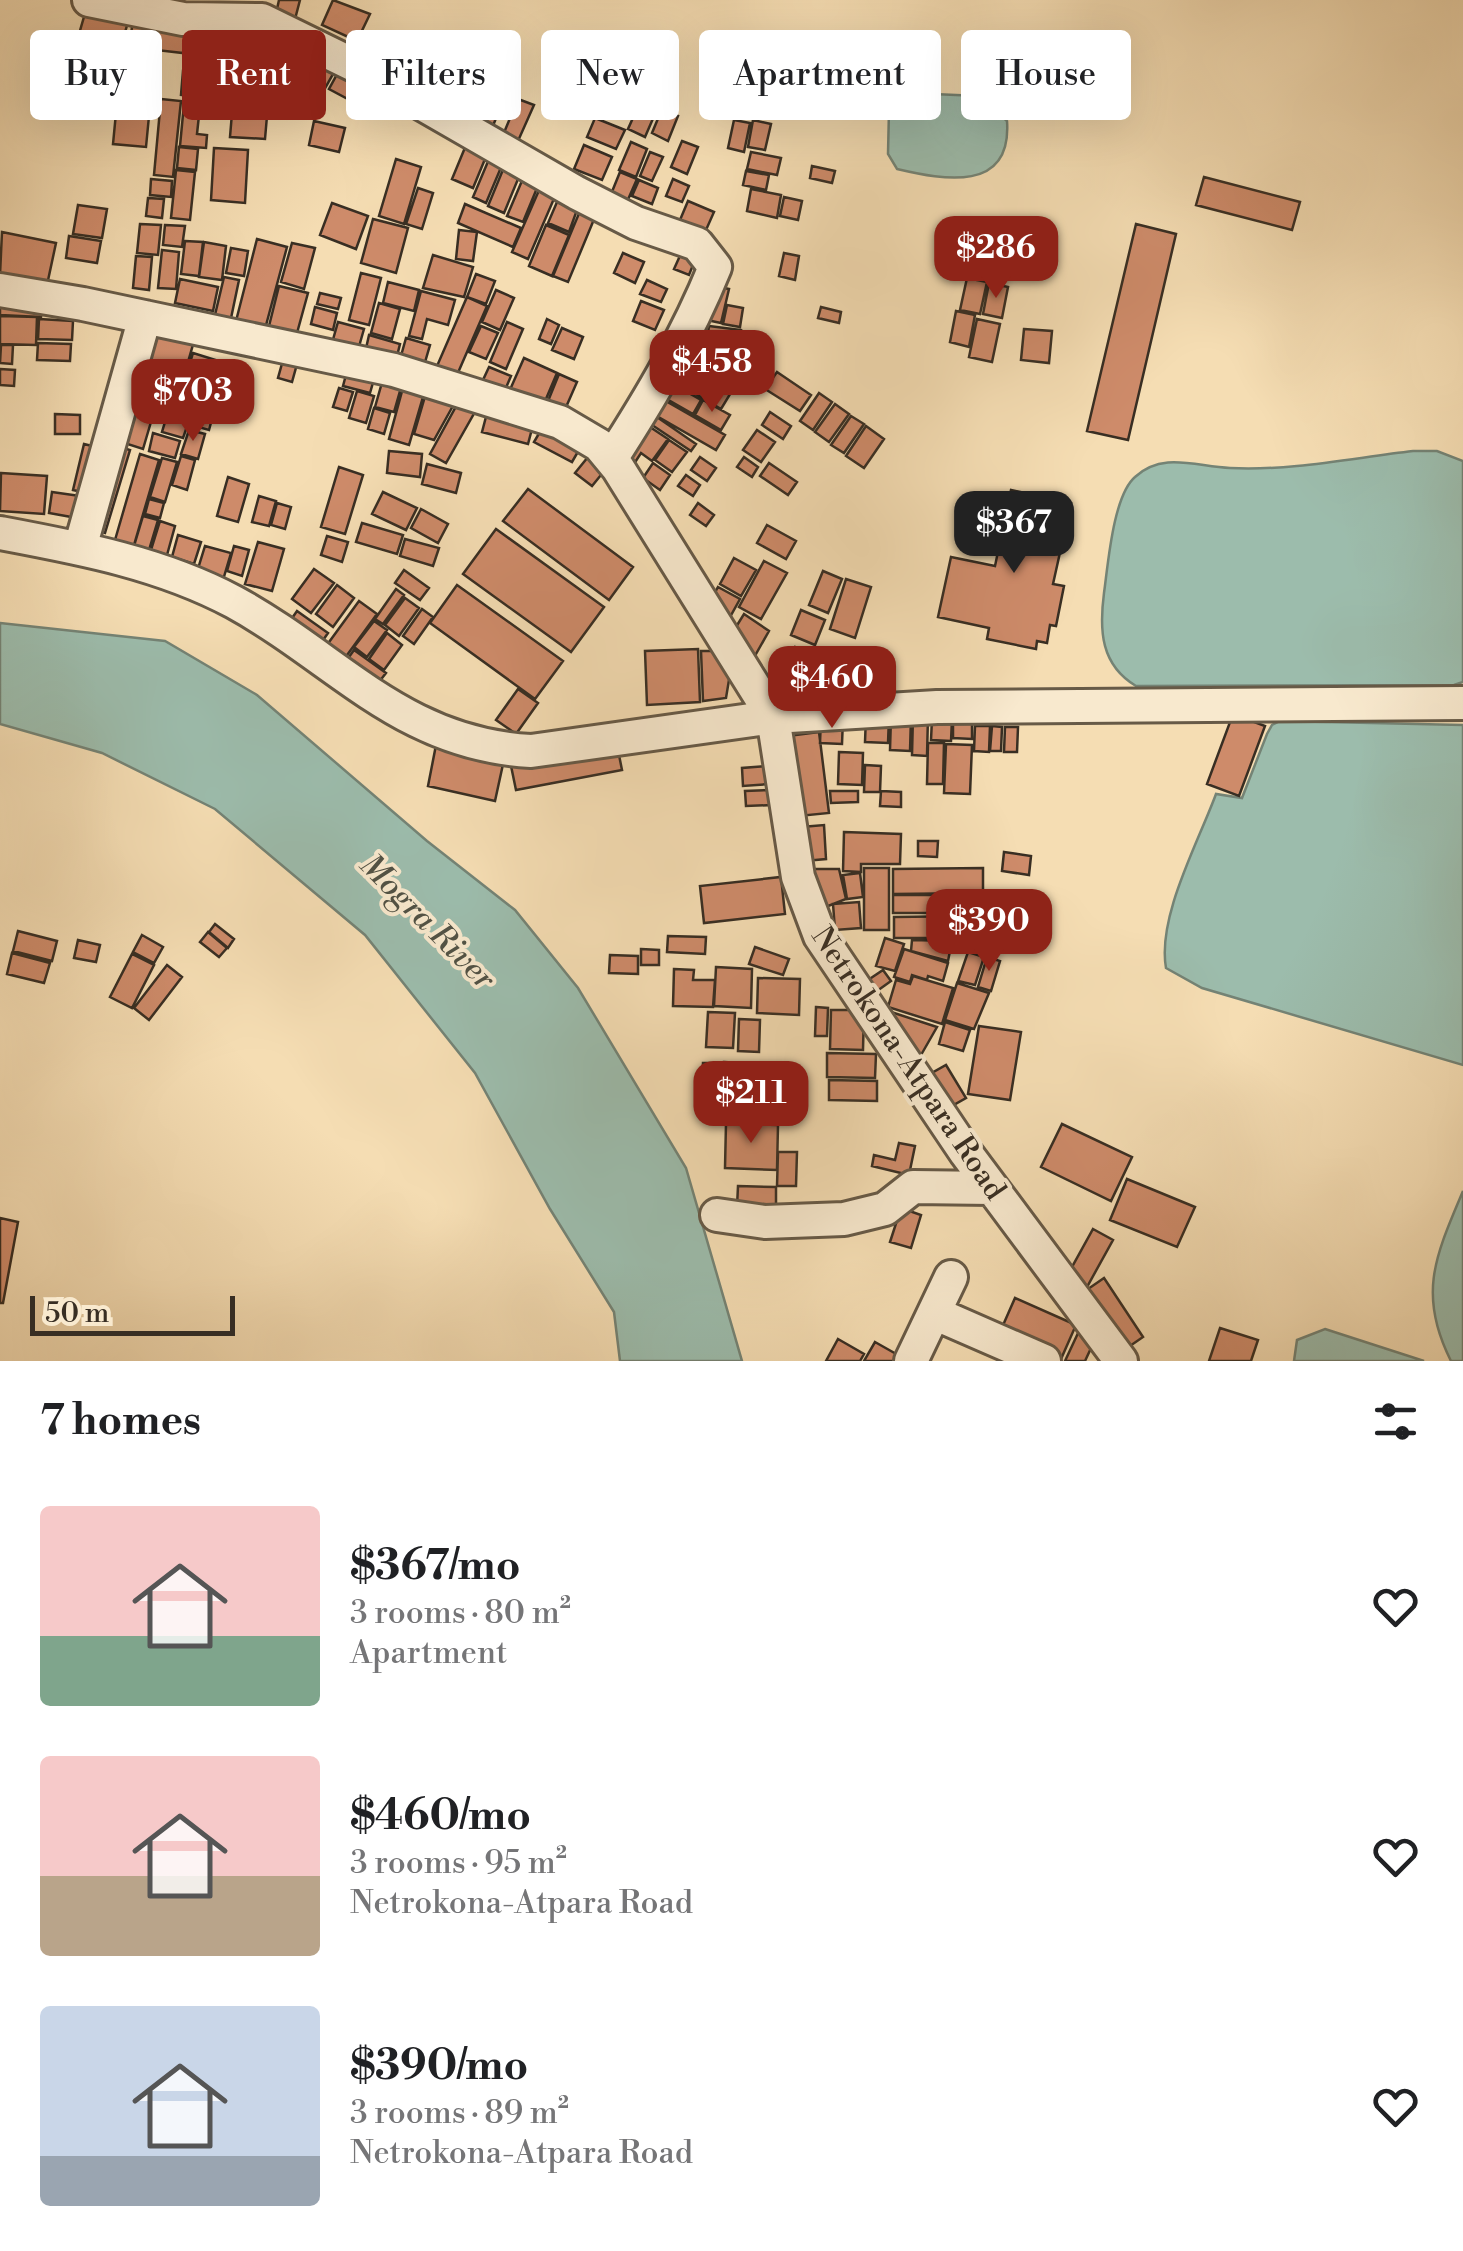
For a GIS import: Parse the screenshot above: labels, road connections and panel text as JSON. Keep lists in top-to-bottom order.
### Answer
{
  "streets": {
    "street": ["Netrokona-Atpara Road"]
  },
  "water": ["Mogra River"],
  "scale_bar": "50 m",
  "page": {
    "chip": [
      "Buy",
      "Rent",
      "Filters",
      "New",
      "Apartment",
      "House"
    ],
    "price": [
      "$286",
      "$458",
      "$703",
      "$367",
      "$460",
      "$390",
      "$211"
    ],
    "scale": "50 m",
    "heading": "7 homes",
    "list": [
      {
        "name": "$367/mo",
        "note": "3 rooms · 80 m² · Apartment"
      },
      {
        "name": "$460/mo",
        "note": "3 rooms · 95 m² · Netrokona-Atpara Road"
      },
      {
        "name": "$390/mo",
        "note": "3 rooms · 89 m² · Netrokona-Atpara Road"
      }
    ]
  }
}
